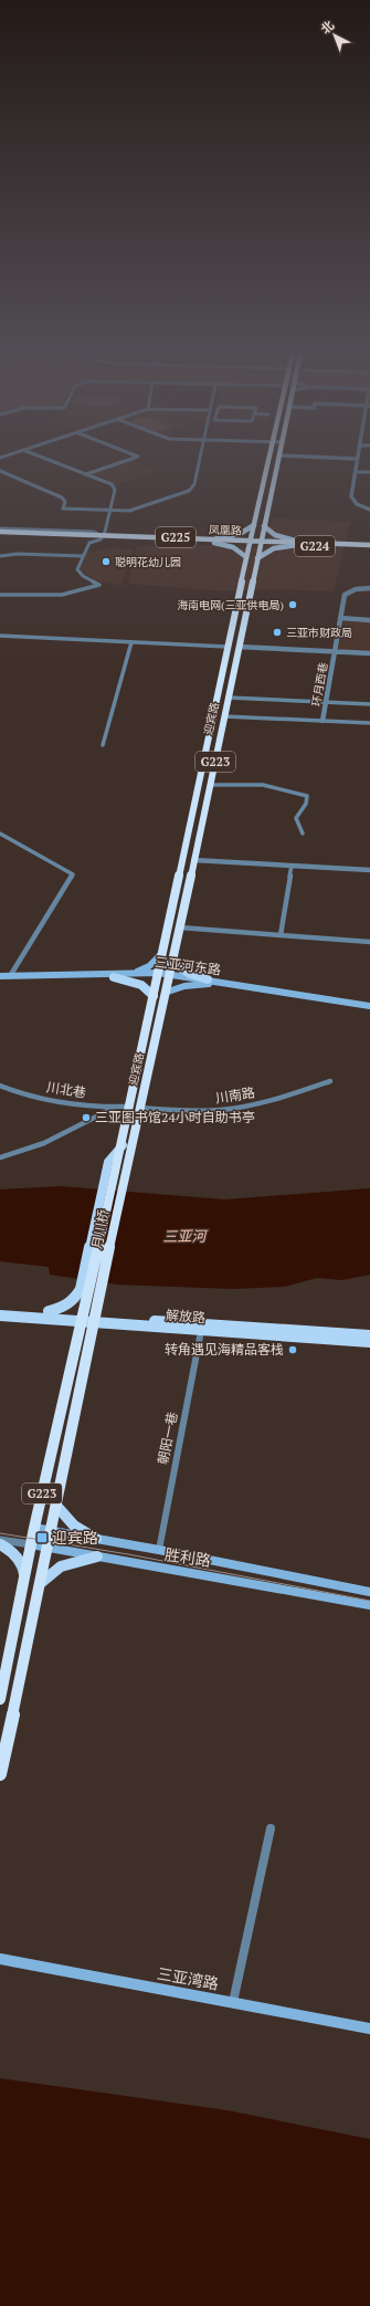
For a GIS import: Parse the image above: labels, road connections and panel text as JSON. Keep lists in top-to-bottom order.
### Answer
{
  "streets": {
    "highway": [
      "凤凰路",
      "G225",
      "G224",
      "迎宾路",
      "G223",
      "月川桥"
    ],
    "main road": [
      "三亚河东路",
      "解放路",
      "胜利路",
      "三亚湾路"
    ],
    "street": [
      "环月西巷",
      "川北巷",
      "川南路",
      "朝阳一巷"
    ]
  },
  "crossings": [
    ["凤凰路", "迎宾路"],
    ["迎宾路", "三亚河东路"],
    ["迎宾路", "川北巷"],
    ["迎宾路", "川南路"],
    ["迎宾路", "月川桥"],
    ["G223", "月川桥"],
    ["G223", "解放路"],
    ["G223", "胜利路"],
    ["月川桥", "解放路"],
    ["解放路", "朝阳一巷"],
    ["朝阳一巷", "胜利路"]
  ],
  "water": ["三亚河"],
  "places": {
    "other": [
      "聪明花幼儿园",
      "海南电网(三亚供电局)",
      "三亚市财政局",
      "三亚图书馆24小时自助书亭",
      "转角遇见海精品客栈"
    ],
    "transit": ["迎宾路"]
  },
  "north": "top left"
}
